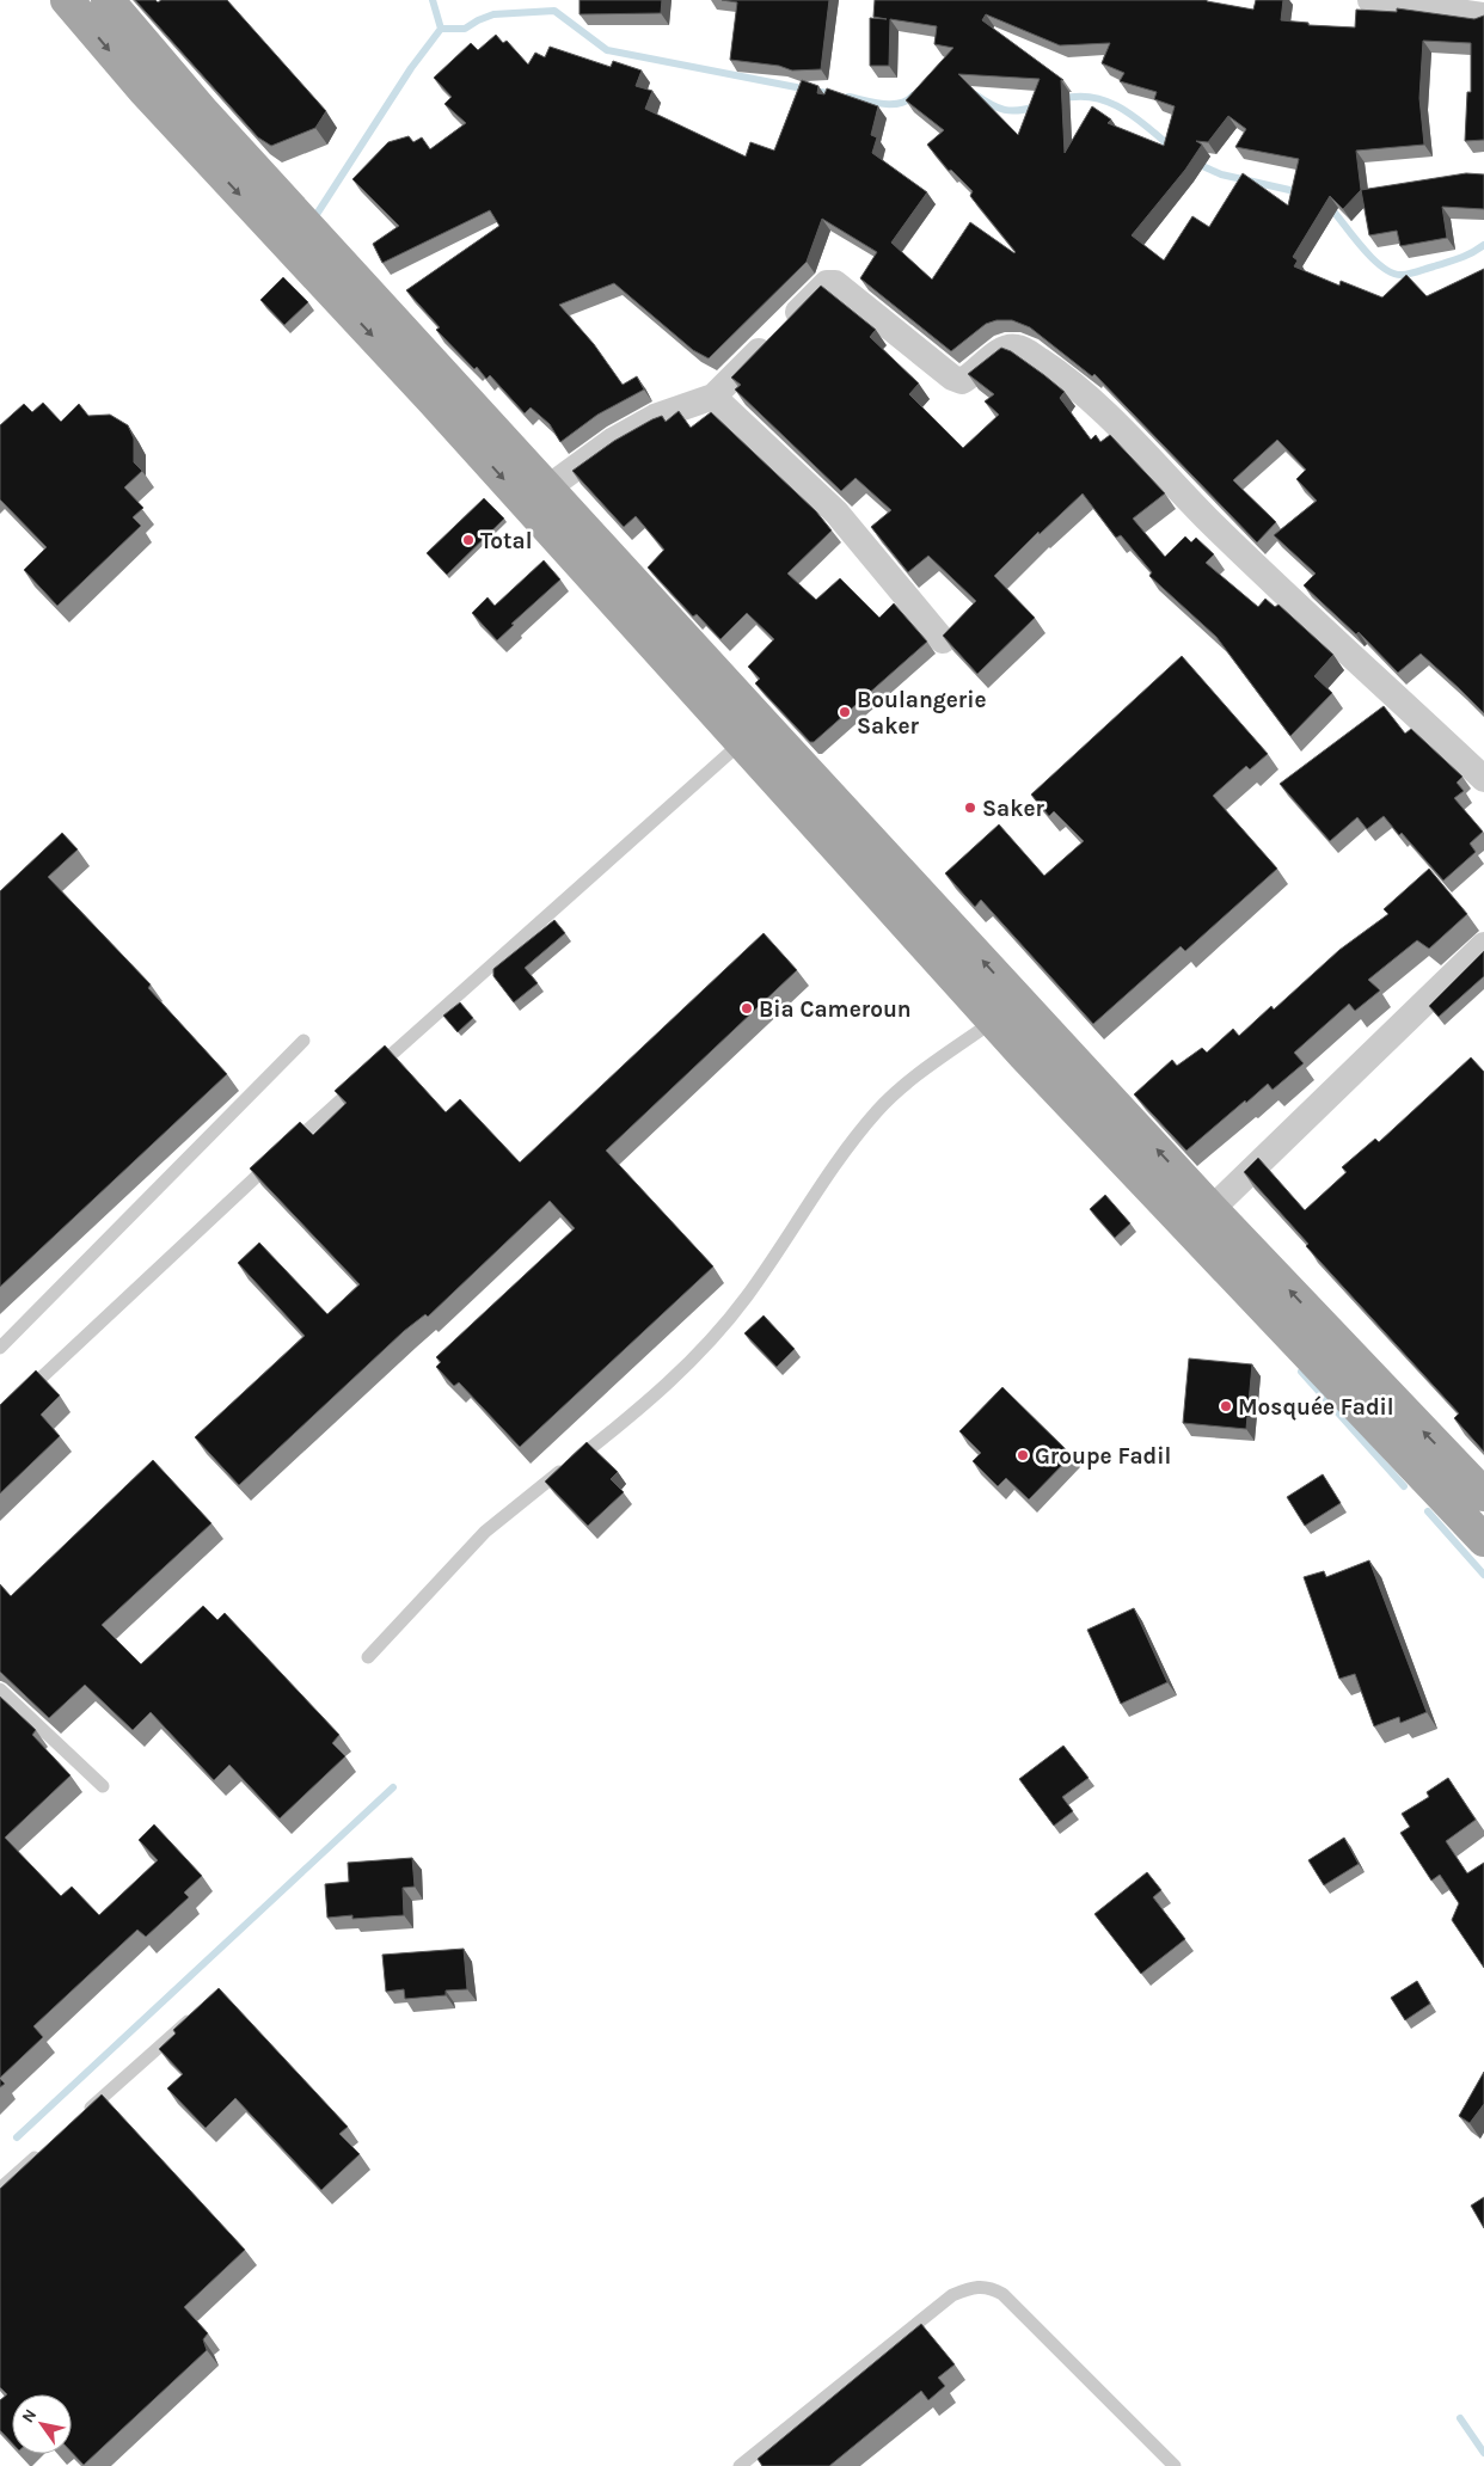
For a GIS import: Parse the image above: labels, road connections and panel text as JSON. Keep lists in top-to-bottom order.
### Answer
{
  "places": [
    "Total",
    "Boulangerie Saker",
    "Saker",
    "Bia Cameroun",
    "Mosquée Fadil",
    "Groupe Fadil"
  ],
  "north": "top left"
}
